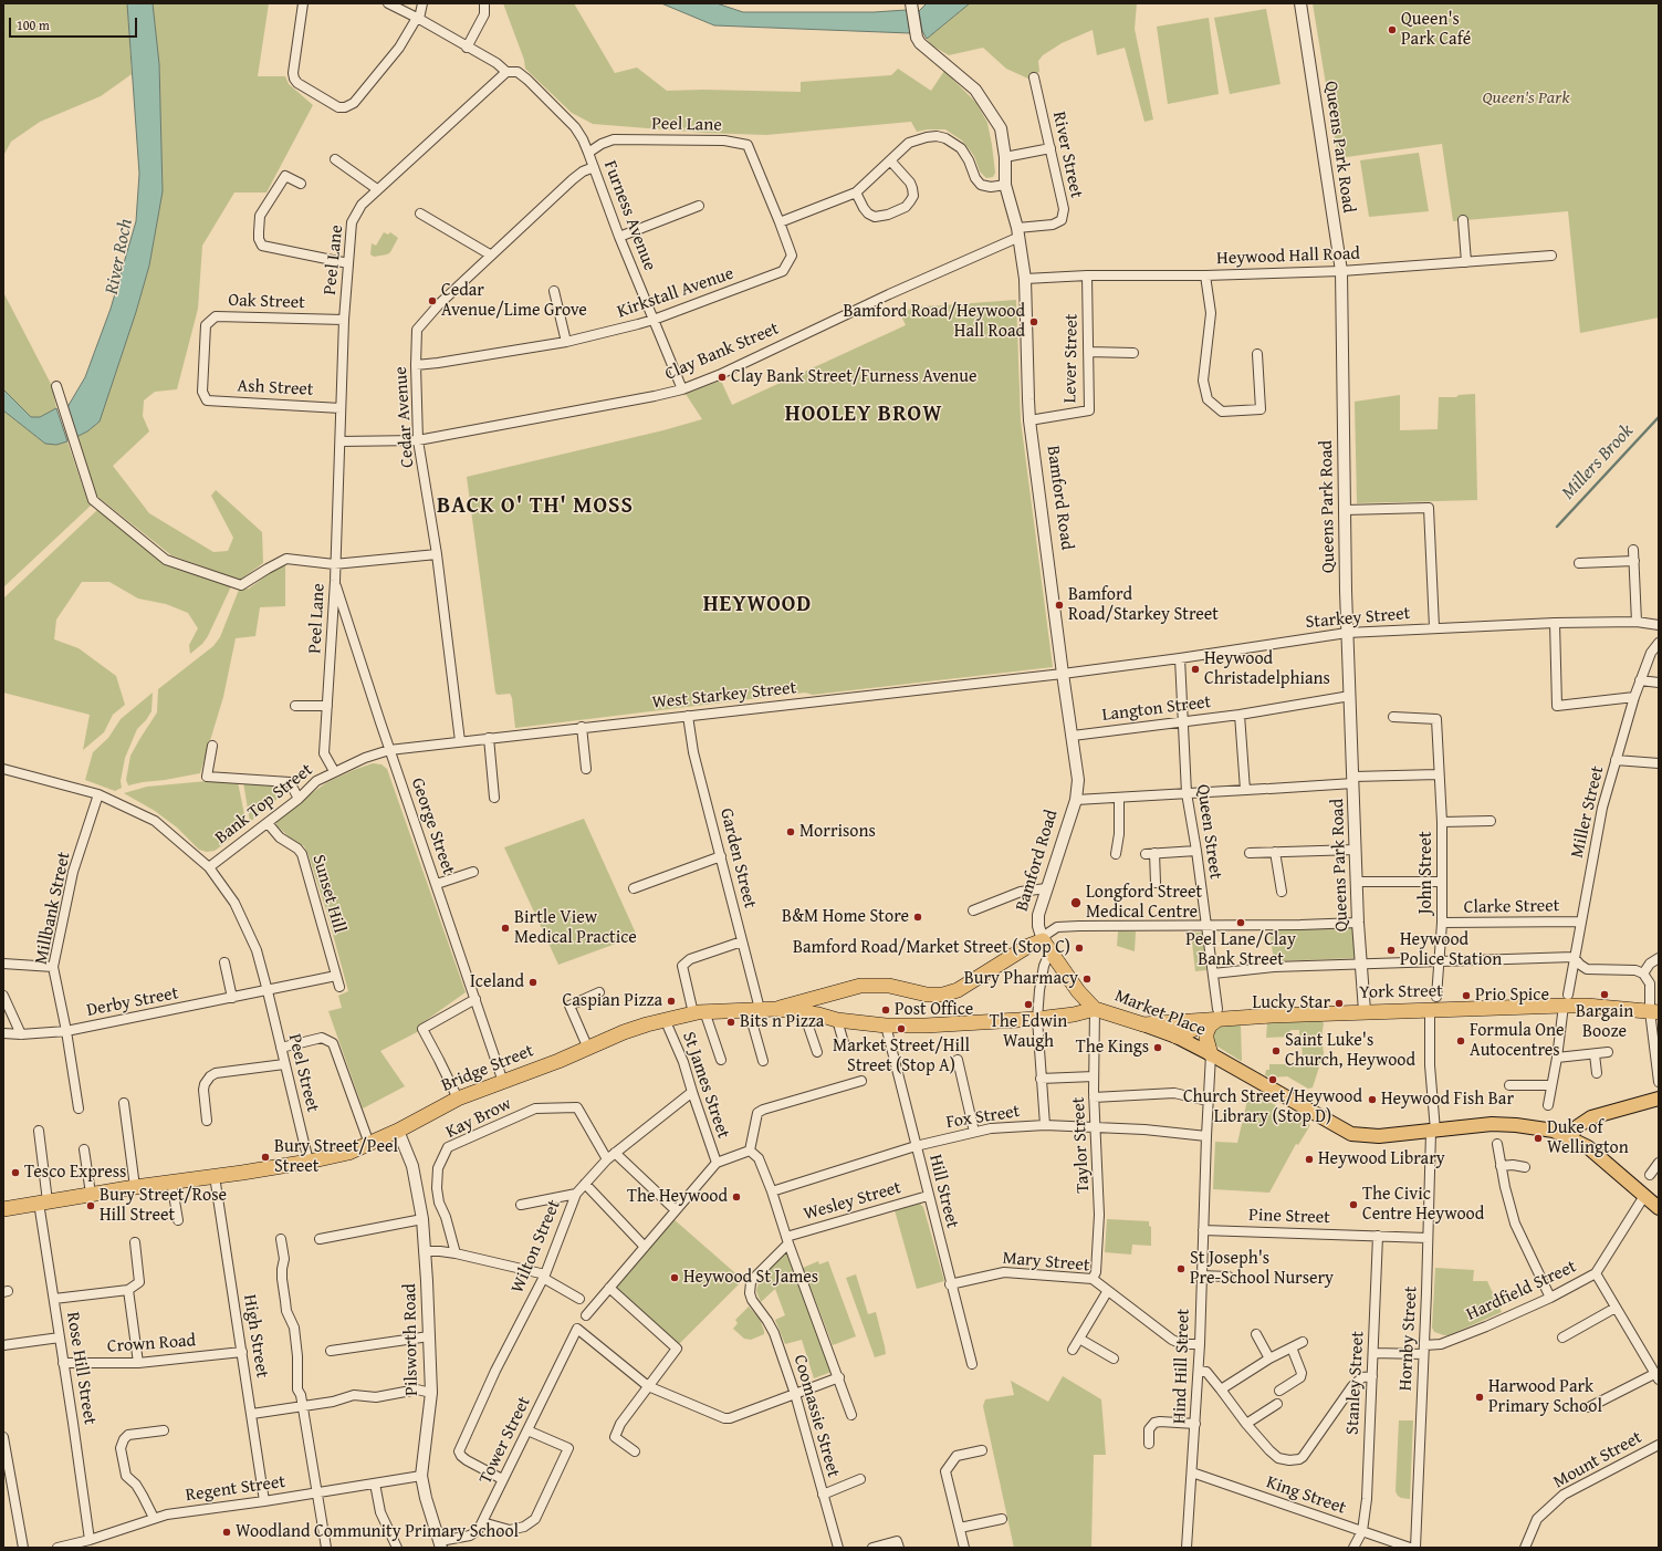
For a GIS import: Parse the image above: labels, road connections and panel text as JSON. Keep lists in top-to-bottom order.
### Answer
{
  "streets": {
    "highway": [
      "Bamford Road",
      "York Street",
      "Market Place",
      "Bridge Street"
    ],
    "street": [
      "Peel Lane",
      "Queens Park Road",
      "River Street",
      "Furness Avenue",
      "Heywood Hall Road",
      "Kirkstall Avenue",
      "Oak Street",
      "Clay Bank Street",
      "Lever Street",
      "Ash Street",
      "Cedar Avenue",
      "Starkey Street",
      "West Starkey Street",
      "Langton Street",
      "Bank Top Street",
      "Miller Street",
      "George Street",
      "Queen Street",
      "Garden Street",
      "John Street",
      "Sunset Hill",
      "Clarke Street",
      "Millbank Street",
      "Derby Street",
      "Peel Street",
      "St James Street",
      "Fox Street",
      "Kay Brow",
      "Taylor Street",
      "Hill Street",
      "Wesley Street",
      "Pine Street",
      "Wilton Street",
      "Mary Street",
      "Hardfield Street",
      "High Street",
      "Hornby Street",
      "Pilsworth Road",
      "Crown Road",
      "Hind Hill Street",
      "Rose Hill Street",
      "Stanley Street",
      "Coomassie Street",
      "Tower Street",
      "Mount Street",
      "Regent Street",
      "King Street"
    ]
  },
  "crossings": [
    ["Peel Lane", "Furness Avenue"],
    ["Peel Lane", "Kirkstall Avenue"],
    ["Peel Lane", "Oak Street"],
    ["Peel Lane", "Clay Bank Street"],
    ["Peel Lane", "Ash Street"],
    ["Peel Lane", "Bank Top Street"],
    ["Peel Lane", "George Street"],
    ["Queens Park Road", "Heywood Hall Road"],
    ["Queens Park Road", "Starkey Street"],
    ["Queens Park Road", "Langton Street"],
    ["Queens Park Road", "York Street"],
    ["River Street", "Clay Bank Street"],
    ["River Street", "Bamford Road"],
    ["Furness Avenue", "Kirkstall Avenue"],
    ["Furness Avenue", "Clay Bank Street"],
    ["Furness Avenue", "Cedar Avenue"],
    ["Heywood Hall Road", "Lever Street"],
    ["Heywood Hall Road", "Bamford Road"],
    ["Kirkstall Avenue", "Cedar Avenue"],
    ["Oak Street", "Ash Street"],
    ["Clay Bank Street", "Cedar Avenue"],
    ["Clay Bank Street", "Bamford Road"],
    ["Lever Street", "Bamford Road"],
    ["Cedar Avenue", "West Starkey Street"],
    ["Bamford Road", "Starkey Street"],
    ["Bamford Road", "West Starkey Street"],
    ["Bamford Road", "Langton Street"],
    ["Bamford Road", "Market Place"],
    ["Bamford Road", "Taylor Street"],
    ["Starkey Street", "West Starkey Street"],
    ["Starkey Street", "Queen Street"],
    ["West Starkey Street", "Bank Top Street"],
    ["West Starkey Street", "George Street"],
    ["West Starkey Street", "Garden Street"],
    ["Langton Street", "Queen Street"],
    ["Bank Top Street", "George Street"],
    ["Bank Top Street", "Sunset Hill"],
    ["Bank Top Street", "Peel Street"],
    ["Miller Street", "Clarke Street"],
    ["Miller Street", "York Street"],
    ["George Street", "Bridge Street"],
    ["Queen Street", "York Street"],
    ["Garden Street", "Bridge Street"],
    ["John Street", "Clarke Street"],
    ["Sunset Hill", "Derby Street"],
    ["Millbank Street", "Derby Street"],
    ["Millbank Street", "Peel Street"],
    ["York Street", "Market Place"],
    ["York Street", "Hornby Street"],
    ["Derby Street", "Peel Street"],
    ["Market Place", "Taylor Street"],
    ["Market Place", "Hardfield Street"],
    ["Market Place", "Hornby Street"],
    ["Market Place", "Hind Hill Street"],
    ["Bridge Street", "Peel Street"],
    ["Bridge Street", "St James Street"],
    ["Bridge Street", "High Street"],
    ["Bridge Street", "Pilsworth Road"],
    ["Bridge Street", "Rose Hill Street"],
    ["St James Street", "Wilton Street"],
    ["Fox Street", "Taylor Street"],
    ["Fox Street", "Hill Street"],
    ["Fox Street", "Hind Hill Street"],
    ["Kay Brow", "Wilton Street"],
    ["Taylor Street", "Mary Street"],
    ["Hill Street", "Wesley Street"],
    ["Hill Street", "Mary Street"],
    ["Wesley Street", "Coomassie Street"],
    ["Pine Street", "Hornby Street"],
    ["Pine Street", "Hind Hill Street"],
    ["Pine Street", "Stanley Street"],
    ["Wilton Street", "Tower Street"],
    ["Mary Street", "Hind Hill Street"],
    ["Hardfield Street", "Hornby Street"],
    ["Hardfield Street", "Stanley Street"],
    ["High Street", "Crown Road"],
    ["High Street", "Regent Street"],
    ["Pilsworth Road", "Tower Street"],
    ["Pilsworth Road", "Regent Street"],
    ["Crown Road", "Rose Hill Street"],
    ["Hind Hill Street", "King Street"],
    ["Rose Hill Street", "Regent Street"],
    ["Stanley Street", "King Street"]
  ],
  "districts": ["HOOLEY BROW", "BACK O' TH' MOSS", "HEYWOOD"],
  "water": ["River Roch", "Millers Brook"],
  "parks": ["Queen's Park"],
  "places": [
    "Queen's Park Café",
    "Cedar Avenue/Lime Grove",
    "Bamford Road/Heywood Hall Road",
    "Clay Bank Street/Furness Avenue",
    "Bamford Road/Starkey Street",
    "Heywood Christadelphians",
    "Morrisons",
    "Longford Street Medical Centre",
    "B&M Home Store",
    "Peel Lane/Clay Bank Street",
    "Birtle View Medical Practice",
    "Bamford Road/Market Street (Stop C)",
    "Heywood Police Station",
    "Bury Pharmacy",
    "Iceland",
    "Bargain Booze",
    "Prio Spice",
    "Caspian Pizza",
    "Lucky Star",
    "The Edwin Waugh",
    "Post Office",
    "Bits n Pizza",
    "Market Street/Hill Street (Stop A)",
    "Formula One Autocentres",
    "The Kings",
    "Saint Luke's Church, Heywood",
    "Church Street/Heywood Library (Stop D)",
    "Heywood Fish Bar",
    "Duke of Wellington",
    "Bury Street/Peel Street",
    "Heywood Library",
    "Tesco Express",
    "The Heywood",
    "The Civic Centre Heywood",
    "Bury Street/Rose Hill Street",
    "St Joseph's Pre-School Nursery",
    "Heywood St James",
    "Harwood Park Primary School",
    "Woodland Community Primary School"
  ],
  "scale_bar": "100 m"
}
